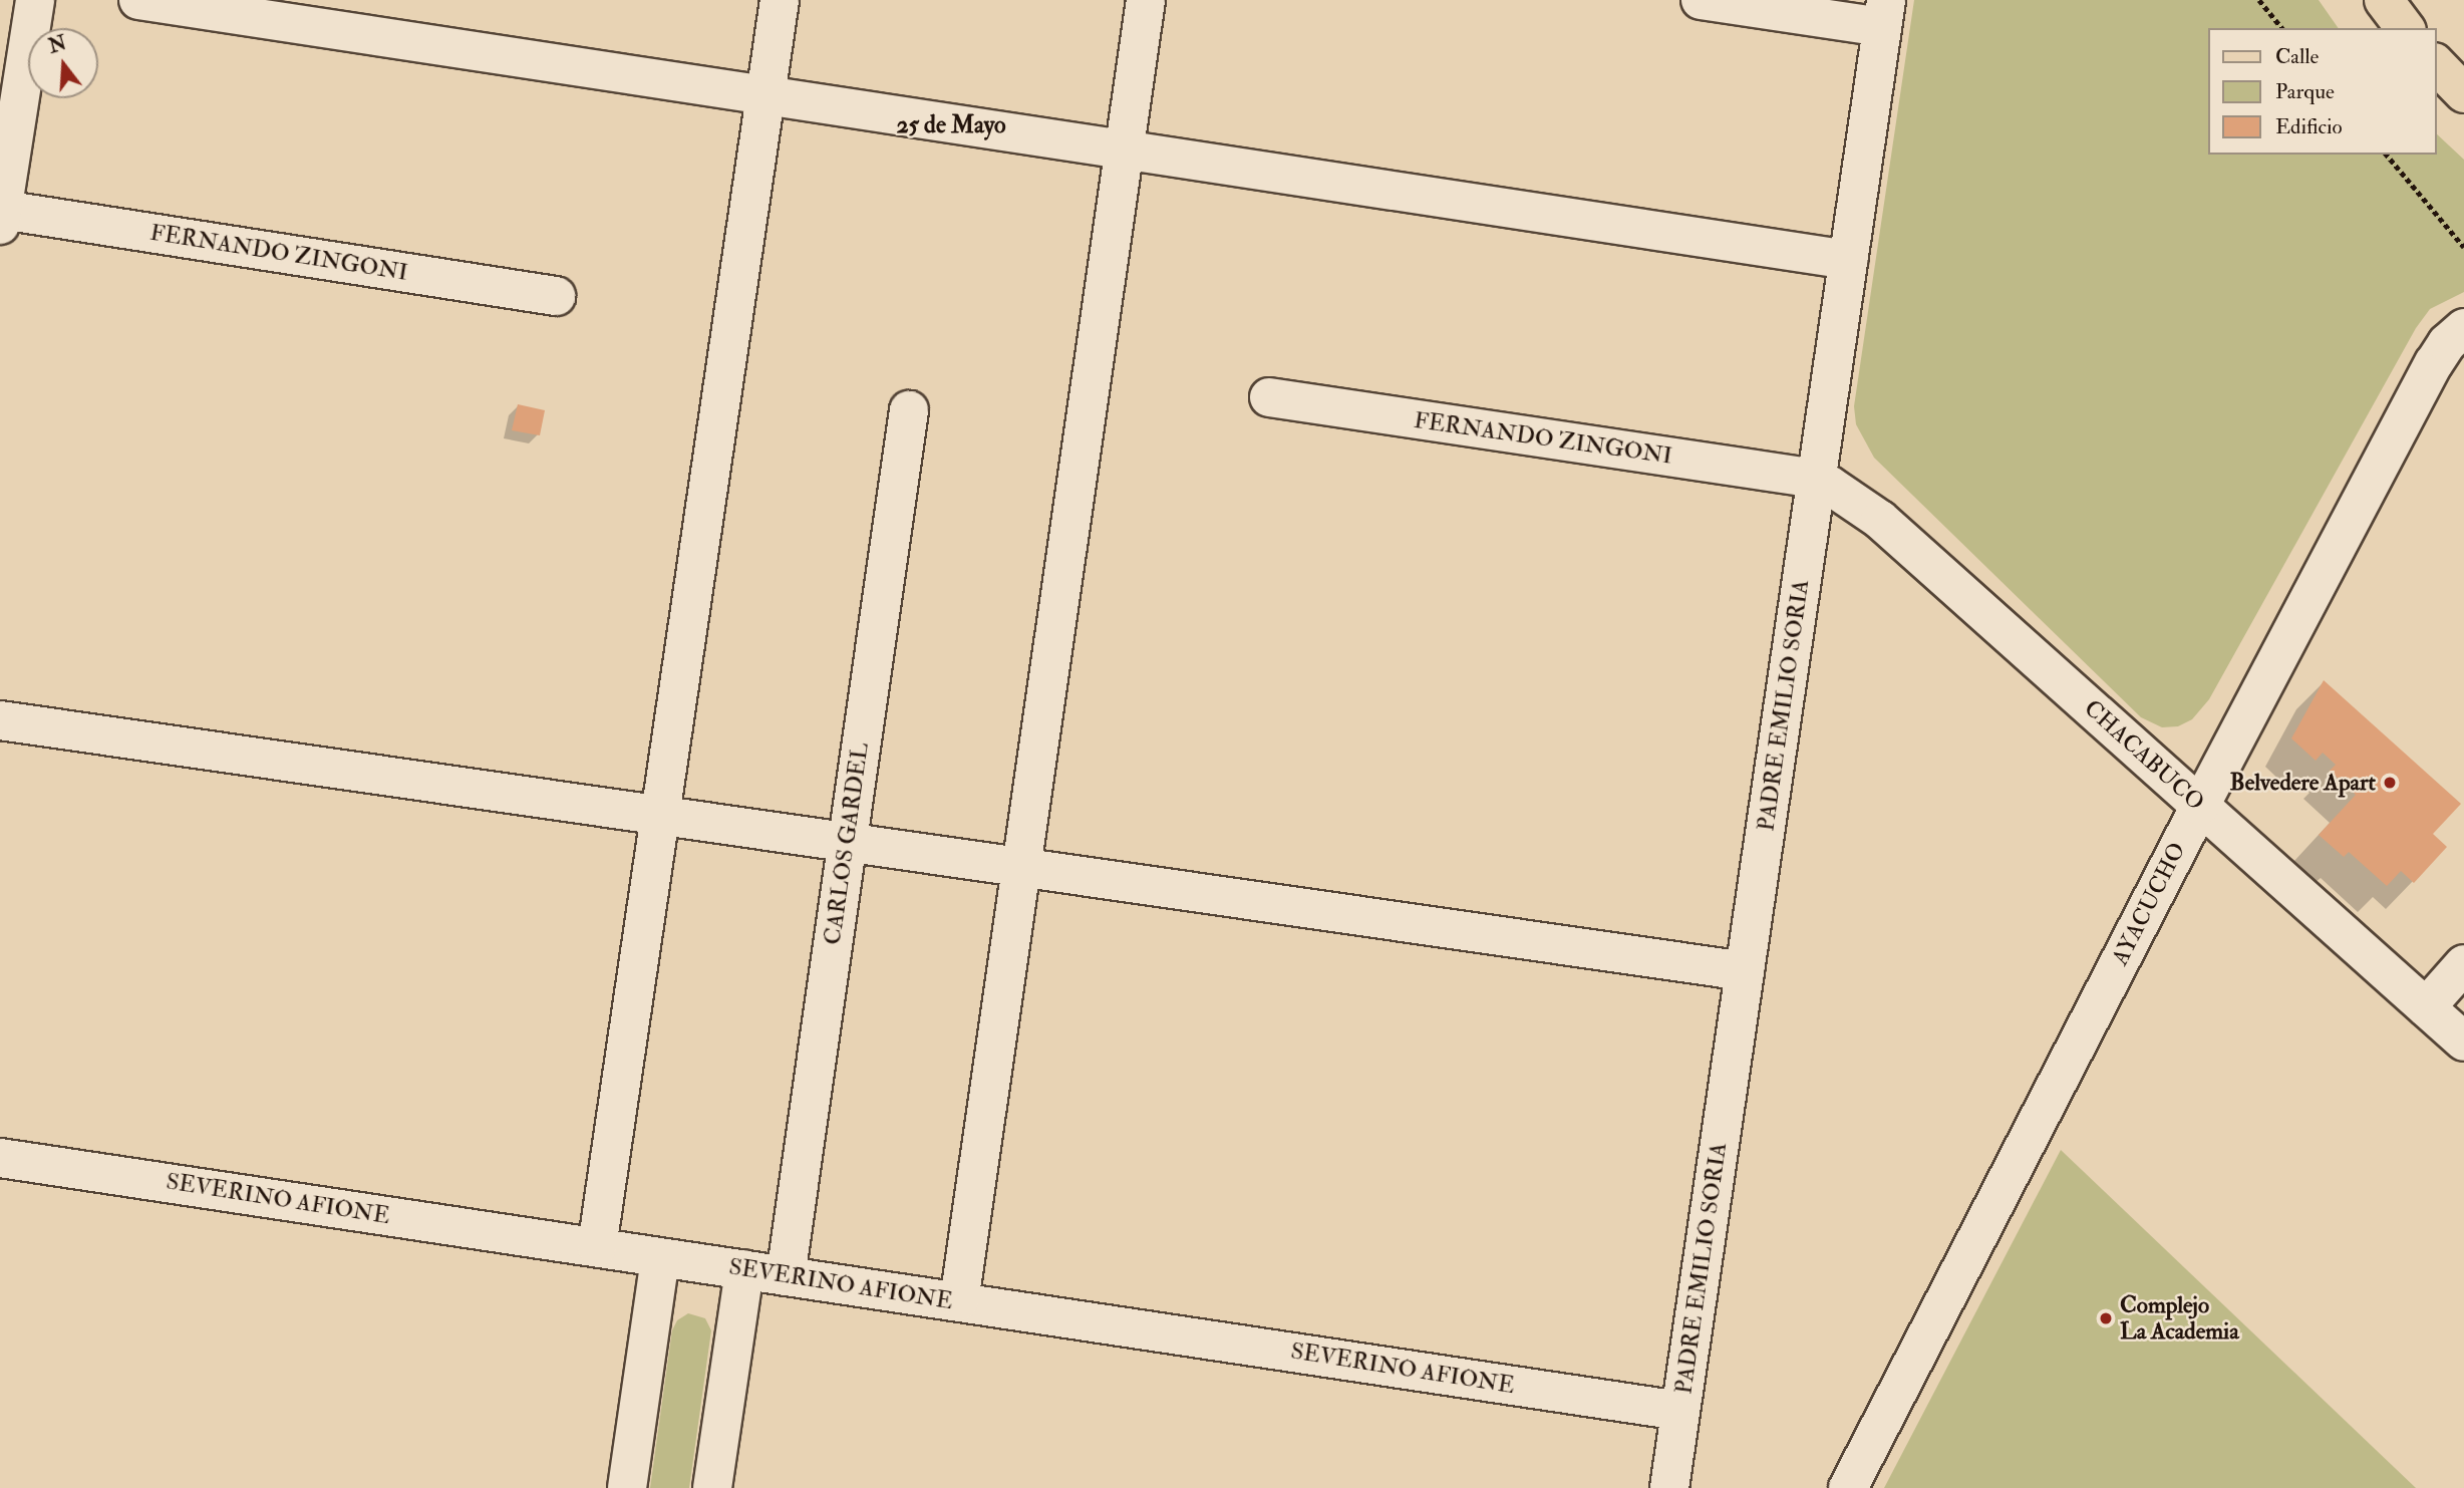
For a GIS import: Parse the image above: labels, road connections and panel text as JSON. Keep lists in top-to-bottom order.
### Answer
{
  "streets": {
    "street": [
      "FERNANDO ZINGONI",
      "PADRE EMILIO SORIA",
      "CHACABUCO",
      "CARLOS GARDEL",
      "AYACUCHO",
      "SEVERINO AFIONE"
    ]
  },
  "crossings": [
    ["FERNANDO ZINGONI", "PADRE EMILIO SORIA"],
    ["FERNANDO ZINGONI", "CHACABUCO"],
    ["PADRE EMILIO SORIA", "CHACABUCO"],
    ["PADRE EMILIO SORIA", "SEVERINO AFIONE"],
    ["CHACABUCO", "AYACUCHO"],
    ["CARLOS GARDEL", "SEVERINO AFIONE"]
  ],
  "districts": ["25 de Mayo"],
  "places": ["Belvedere Apart", "Complejo La Academia"],
  "legend": ["Calle", "Parque", "Edificio"],
  "north": "top"
}
